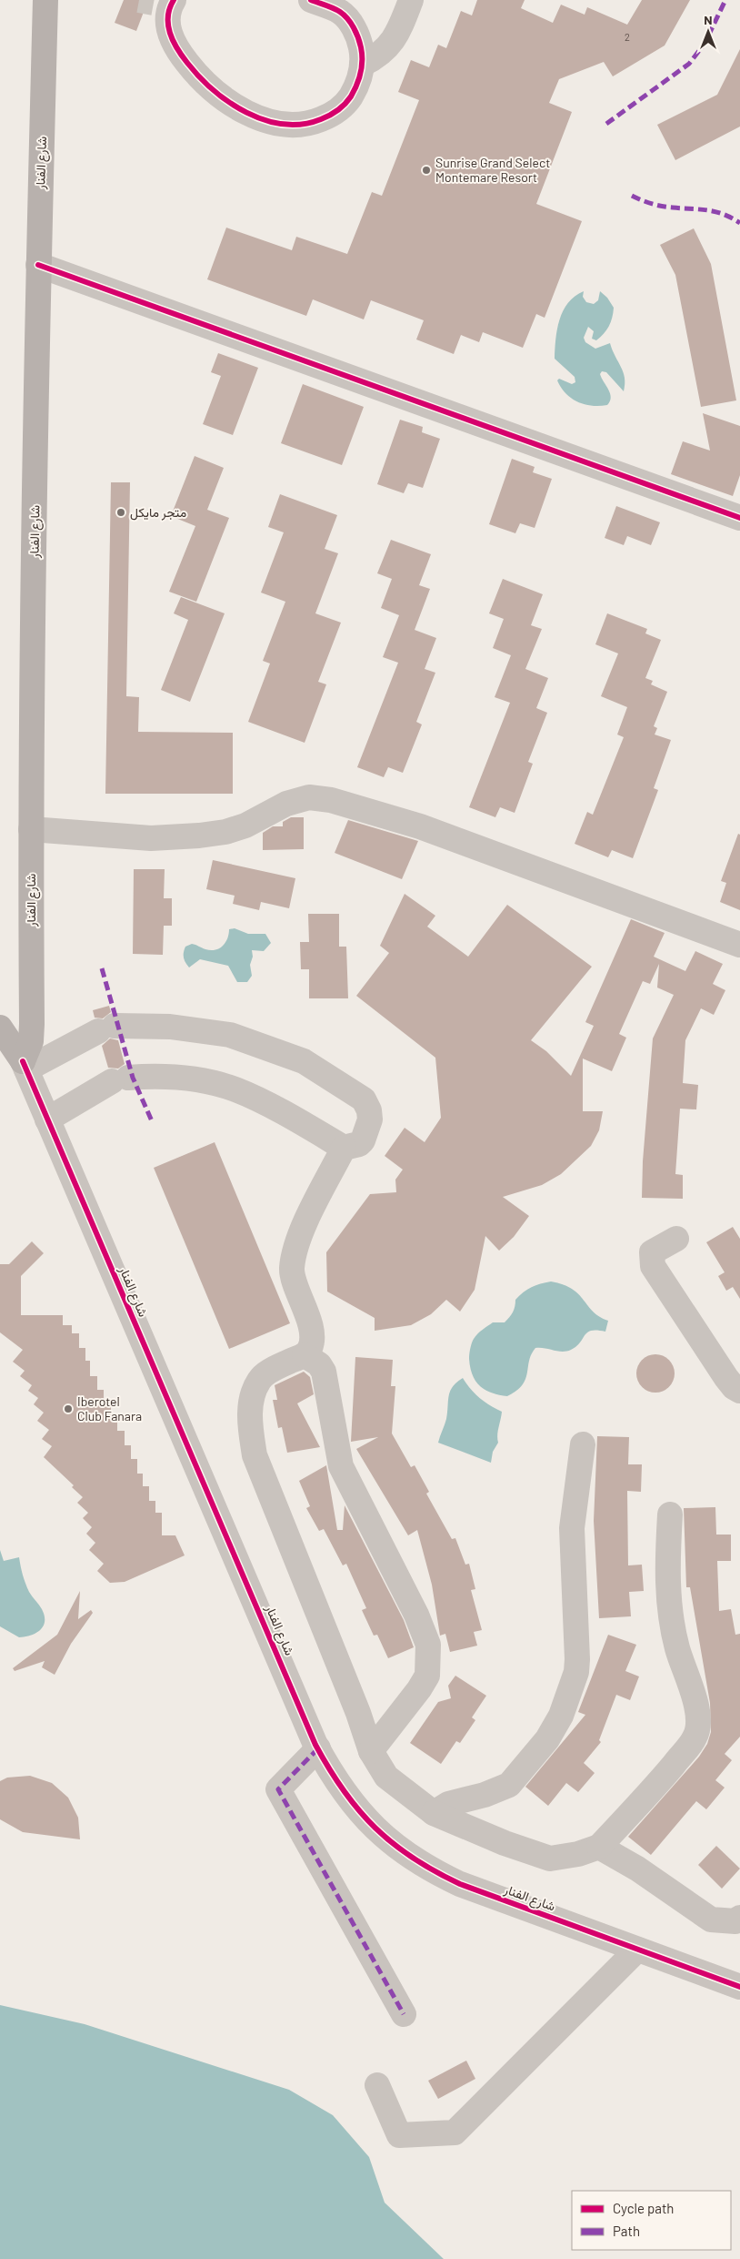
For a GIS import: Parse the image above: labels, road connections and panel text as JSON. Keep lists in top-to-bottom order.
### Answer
{
  "streets": {
    "main road": ["شارع الفنار"]
  },
  "places": ["Sunrise Grand Select Montemare Resort", "متجر مايكل", "Iberotel Club Fanara"],
  "house_numbers": ["2"],
  "legend": ["Cycle path", "Path"],
  "north": "top"
}
